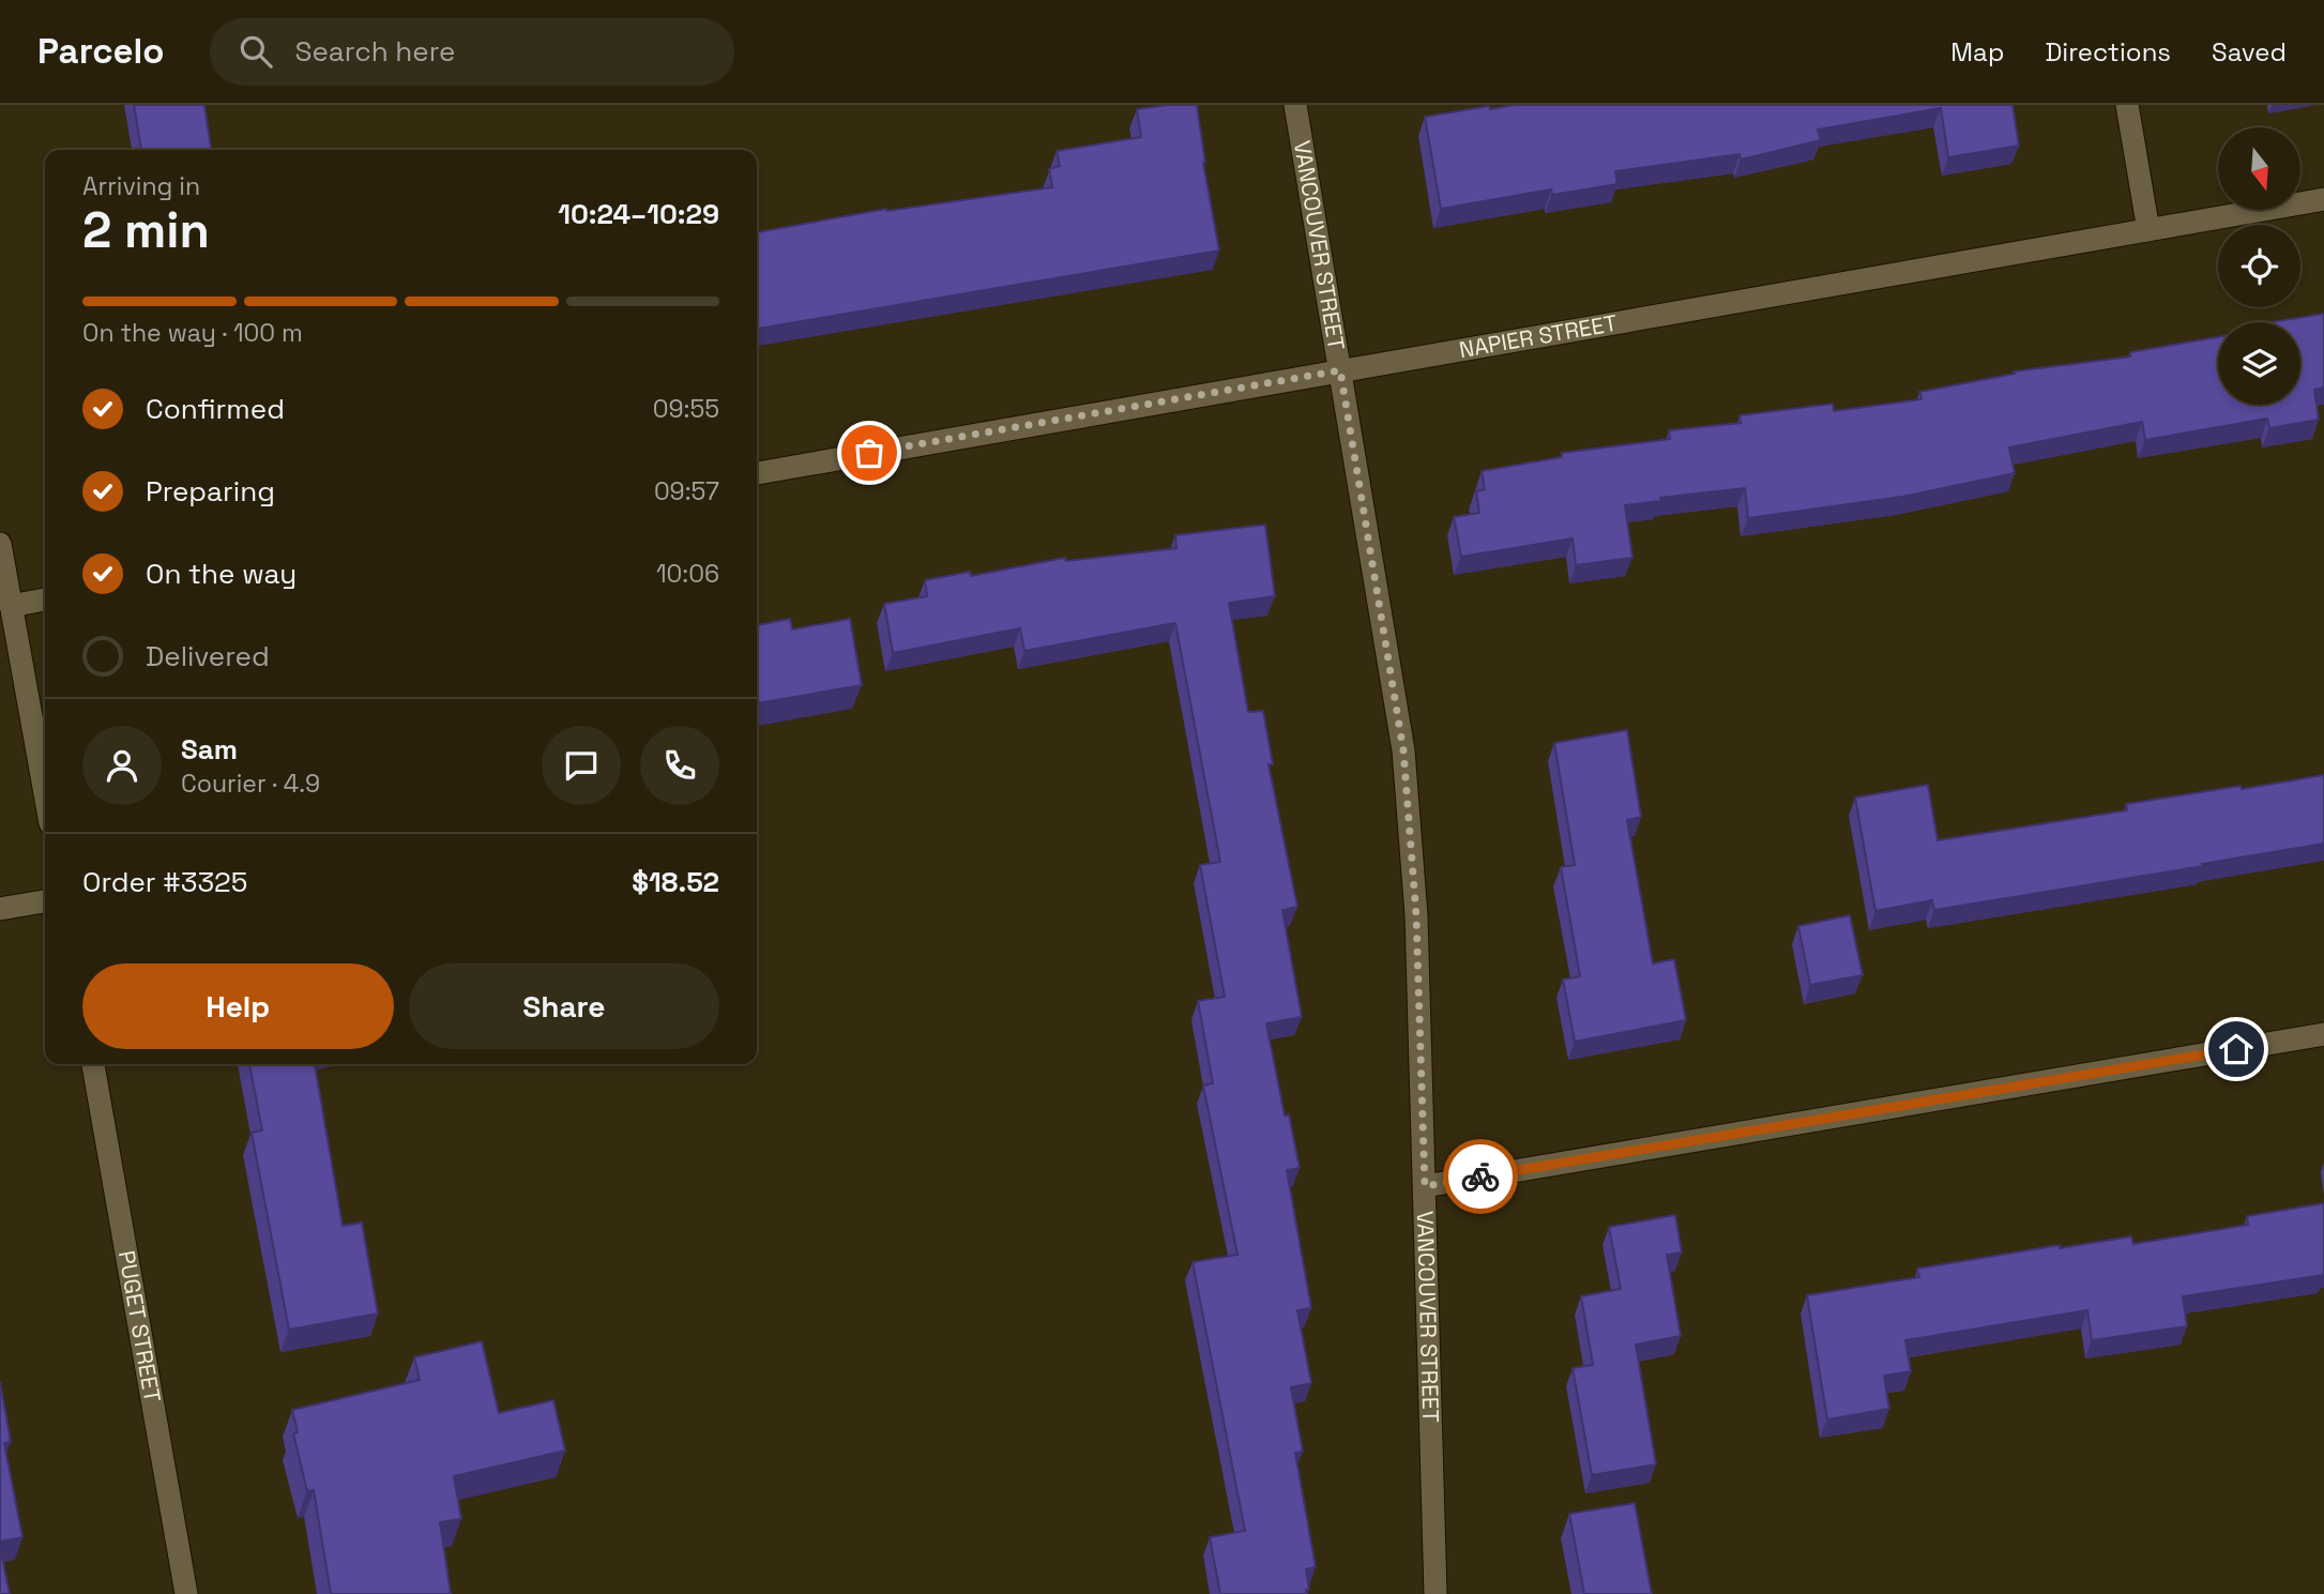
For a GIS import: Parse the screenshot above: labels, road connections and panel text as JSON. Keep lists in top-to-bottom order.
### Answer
{
  "streets": {
    "street": ["VANCOUVER STREET", "NAPIER STREET", "PUGET STREET"]
  },
  "crossings": [
    ["VANCOUVER STREET", "NAPIER STREET"]
  ],
  "north": "bottom",
  "page": {
    "header": "Parcelo",
    "search": "Search here",
    "nav": ["Map", "Directions", "Saved"],
    "heading": ["2 min", "Arriving in", "10:24–10:29"],
    "panel": [
      "Sam",
      "Courier · 4.9",
      "Order #3325",
      "$18.52"
    ],
    "bar": "On the way · 100 m",
    "list": [
      ["Confirmed", "09:55"],
      ["Preparing", "09:57"],
      ["On the way", "10:06"],
      "Delivered"
    ],
    "buttons": ["Help", "Share"]
  }
}
